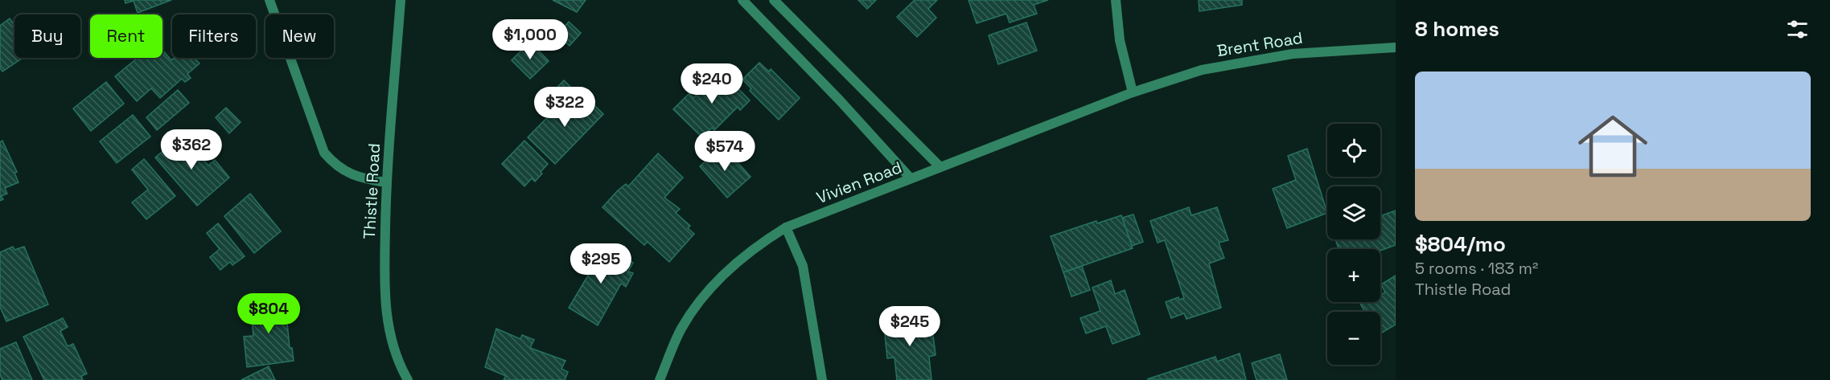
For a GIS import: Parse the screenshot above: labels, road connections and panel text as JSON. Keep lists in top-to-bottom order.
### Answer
{
  "streets": {
    "street": ["Brent Road", "Vivien Road", "Thistle Road"]
  },
  "crossings": [
    ["Brent Road", "Vivien Road"]
  ],
  "page": {
    "heading": "8 homes",
    "chip": [
      "Buy",
      "Rent",
      "Filters",
      "New"
    ],
    "price": [
      "$1,000",
      "$240",
      "$322",
      "$362",
      "$574",
      "$295",
      "$804",
      "$245"
    ],
    "list": [
      {
        "name": "$804/mo",
        "note": "5 rooms · 183 m² · Thistle Road"
      }
    ],
    "map_buttons": ["+", "−"]
  }
}
